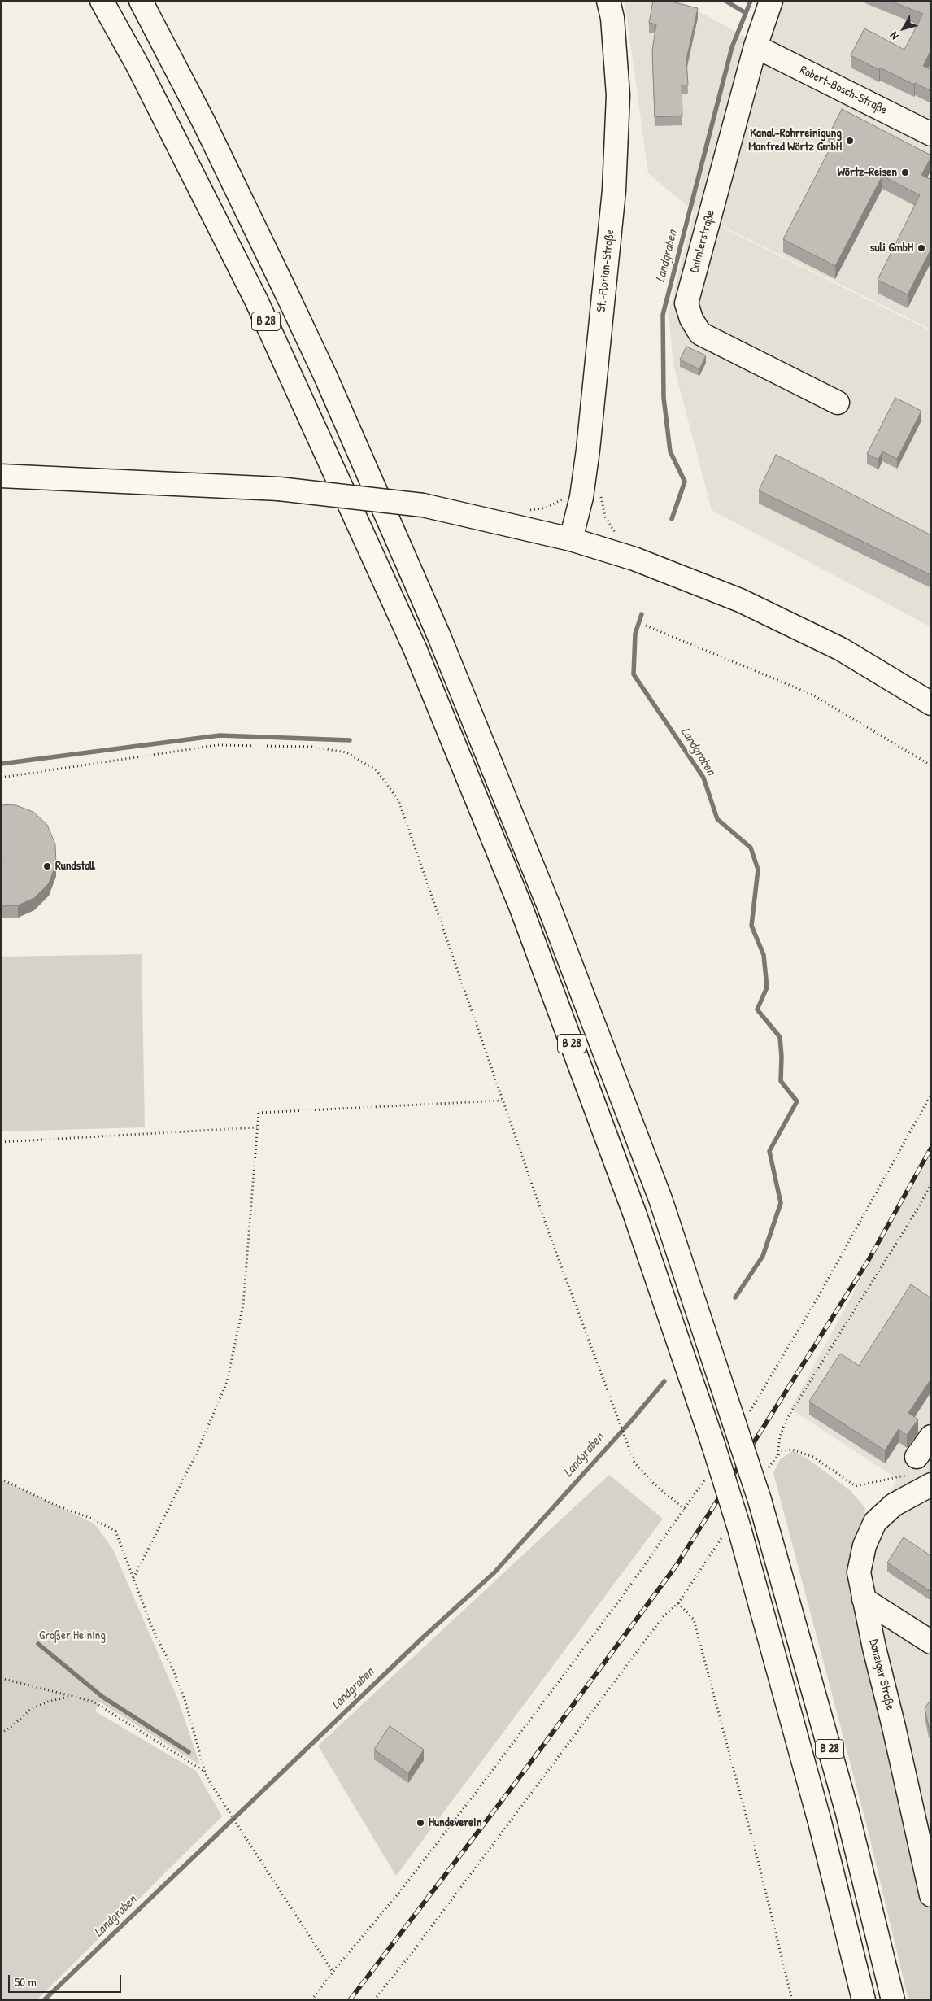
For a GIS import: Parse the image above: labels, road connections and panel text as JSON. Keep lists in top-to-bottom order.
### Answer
{
  "streets": {
    "main road": [
      "Robert-Bosch-Straße",
      "Daimlerstraße",
      "St.-Florian-Straße",
      "B 28",
      "Danziger Straße"
    ]
  },
  "crossings": [
    ["Robert-Bosch-Straße", "Daimlerstraße"]
  ],
  "water": ["Landgraben"],
  "parks": ["Großer Heining"],
  "places": [
    "Kanal-Rohrreinigung Manfred Wörtz GmbH",
    "Wörtz-Reisen",
    "suli GmbH",
    "Rundstall",
    "Hundeverein"
  ],
  "scale_bar": "50 m",
  "north": "bottom left"
}
